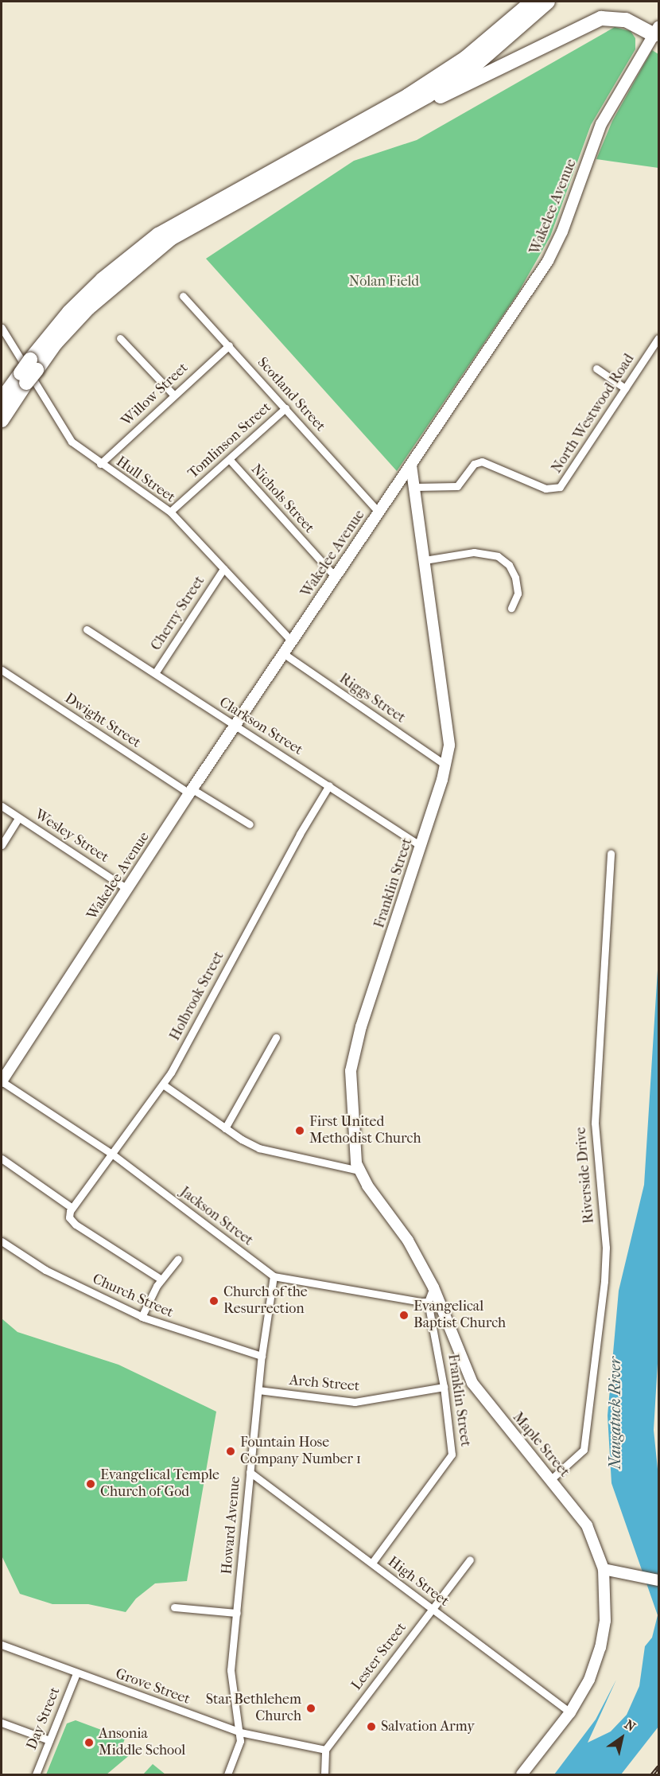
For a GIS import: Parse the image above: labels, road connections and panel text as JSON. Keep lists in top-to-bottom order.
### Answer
{
  "streets": {
    "main road": ["Wakelee Avenue", "Franklin Street", "Maple Street"],
    "street": [
      "Willow Street",
      "Scotland Street",
      "North Westwood Road",
      "Tomlinson Street",
      "Hull Street",
      "Nichols Street",
      "Cherry Street",
      "Riggs Street",
      "Dwight Street",
      "Clarkson Street",
      "Wesley Street",
      "Holbrook Street",
      "Riverside Drive",
      "Jackson Street",
      "Church Street",
      "Arch Street",
      "Howard Avenue",
      "High Street",
      "Lester Street",
      "Grove Street",
      "Day Street"
    ]
  },
  "crossings": [
    ["Wakelee Avenue", "Scotland Street"],
    ["Wakelee Avenue", "Hull Street"],
    ["Wakelee Avenue", "Nichols Street"],
    ["Wakelee Avenue", "Riggs Street"],
    ["Wakelee Avenue", "Dwight Street"],
    ["Wakelee Avenue", "Clarkson Street"],
    ["Wakelee Avenue", "Wesley Street"],
    ["Wakelee Avenue", "Franklin Street"],
    ["Wakelee Avenue", "Jackson Street"],
    ["Willow Street", "Scotland Street"],
    ["Willow Street", "Hull Street"],
    ["Scotland Street", "Tomlinson Street"],
    ["North Westwood Road", "Franklin Street"],
    ["Tomlinson Street", "Hull Street"],
    ["Tomlinson Street", "Nichols Street"],
    ["Hull Street", "Cherry Street"],
    ["Cherry Street", "Clarkson Street"],
    ["Riggs Street", "Franklin Street"],
    ["Clarkson Street", "Franklin Street"],
    ["Clarkson Street", "Holbrook Street"],
    ["Franklin Street", "Jackson Street"],
    ["Franklin Street", "Arch Street"],
    ["Franklin Street", "High Street"],
    ["Holbrook Street", "Jackson Street"],
    ["Riverside Drive", "Maple Street"],
    ["Jackson Street", "Howard Avenue"],
    ["Church Street", "Howard Avenue"],
    ["Arch Street", "Howard Avenue"],
    ["Howard Avenue", "High Street"],
    ["Howard Avenue", "Grove Street"],
    ["High Street", "Lester Street"],
    ["Lester Street", "Grove Street"],
    ["Grove Street", "Day Street"]
  ],
  "water": ["Naugatuck River"],
  "parks": ["Nolan Field"],
  "places": [
    "First United Methodist Church",
    "Church of the Resurrection",
    "Evangelical Baptist Church",
    "Fountain Hose Company Number 1",
    "Evangelical Temple Church of God",
    "Star Bethlehem Church",
    "Salvation Army",
    "Ansonia Middle School"
  ],
  "north": "top right"
}
